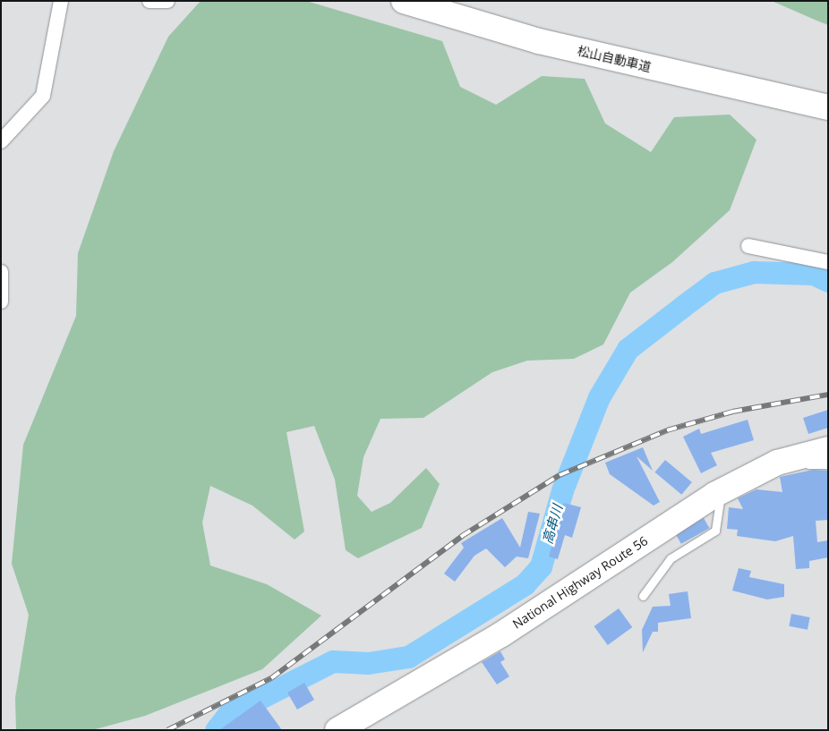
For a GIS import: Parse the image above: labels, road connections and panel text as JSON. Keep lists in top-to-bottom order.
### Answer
{
  "streets": {
    "highway": ["松山自動車道", "National Highway Route 56"]
  },
  "water": ["高串川"]
}
